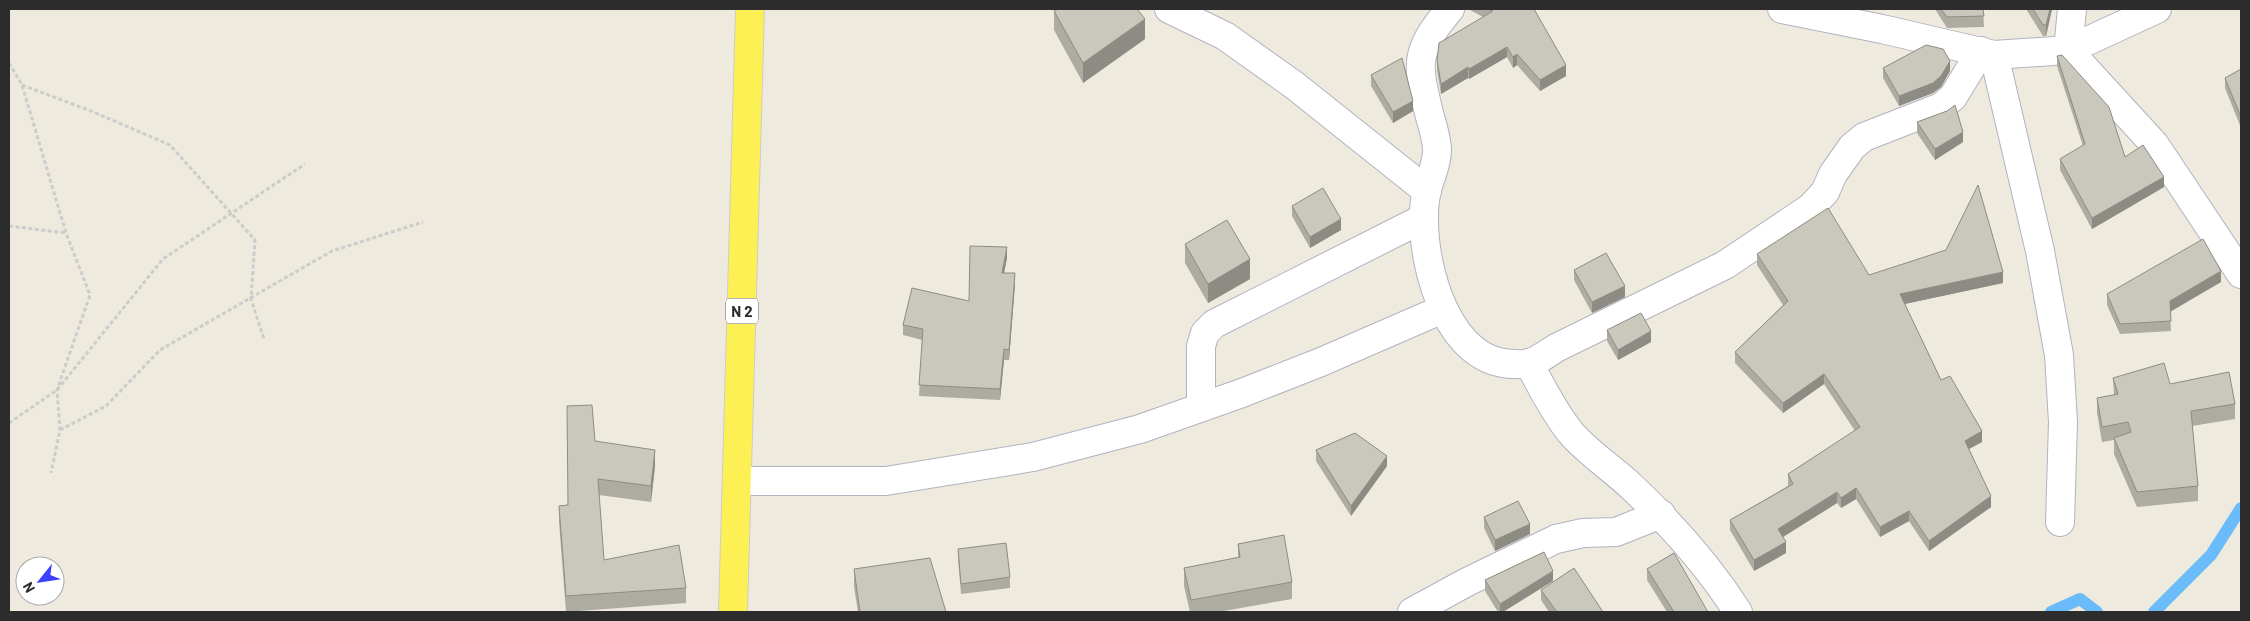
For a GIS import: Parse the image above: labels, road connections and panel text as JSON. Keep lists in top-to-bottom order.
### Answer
{
  "streets": {
    "main road": ["N 2"]
  },
  "north": "bottom left"
}
